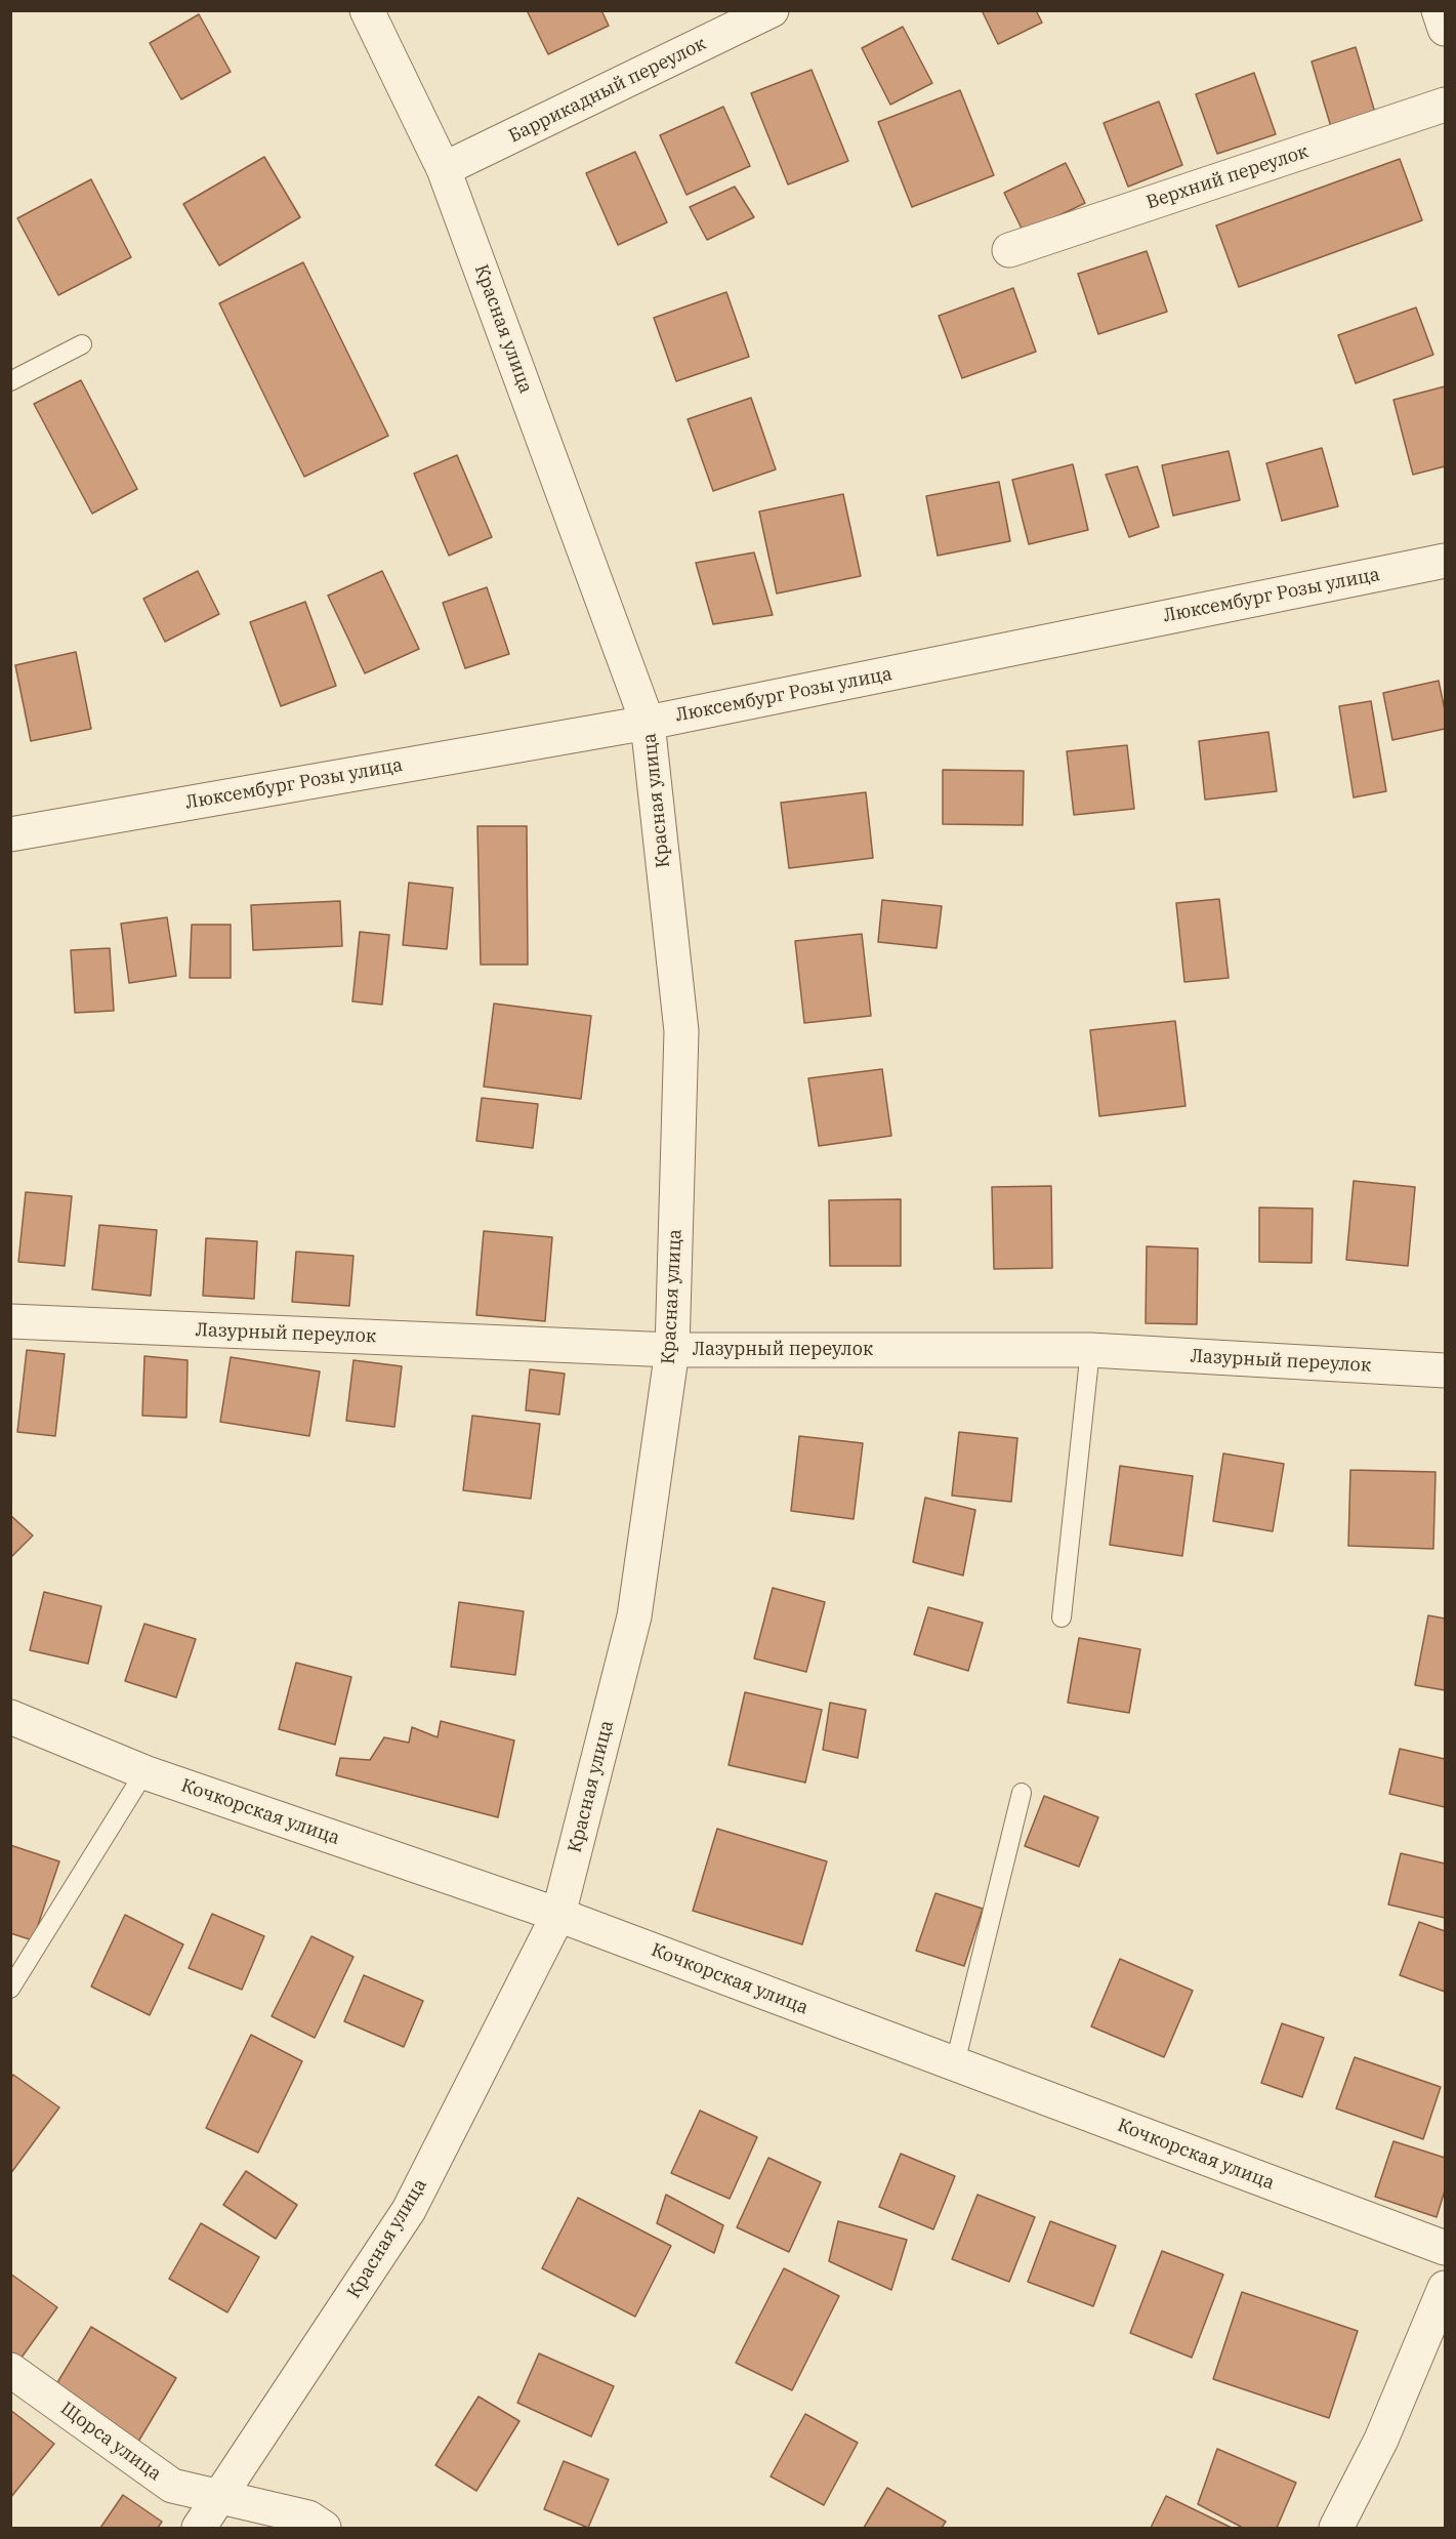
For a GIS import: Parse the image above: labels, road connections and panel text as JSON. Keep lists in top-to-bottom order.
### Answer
{
  "streets": {
    "street": [
      "Баррикадный переулок",
      "Верхний переулок",
      "Красная улица",
      "Люксембург Розы улица",
      "Лазурный переулок",
      "Кочкорская улица",
      "Щорса улица"
    ]
  },
  "crossings": [
    ["Баррикадный переулок", "Красная улица"],
    ["Красная улица", "Люксембург Розы улица"],
    ["Красная улица", "Лазурный переулок"],
    ["Красная улица", "Кочкорская улица"],
    ["Красная улица", "Щорса улица"]
  ]
}
